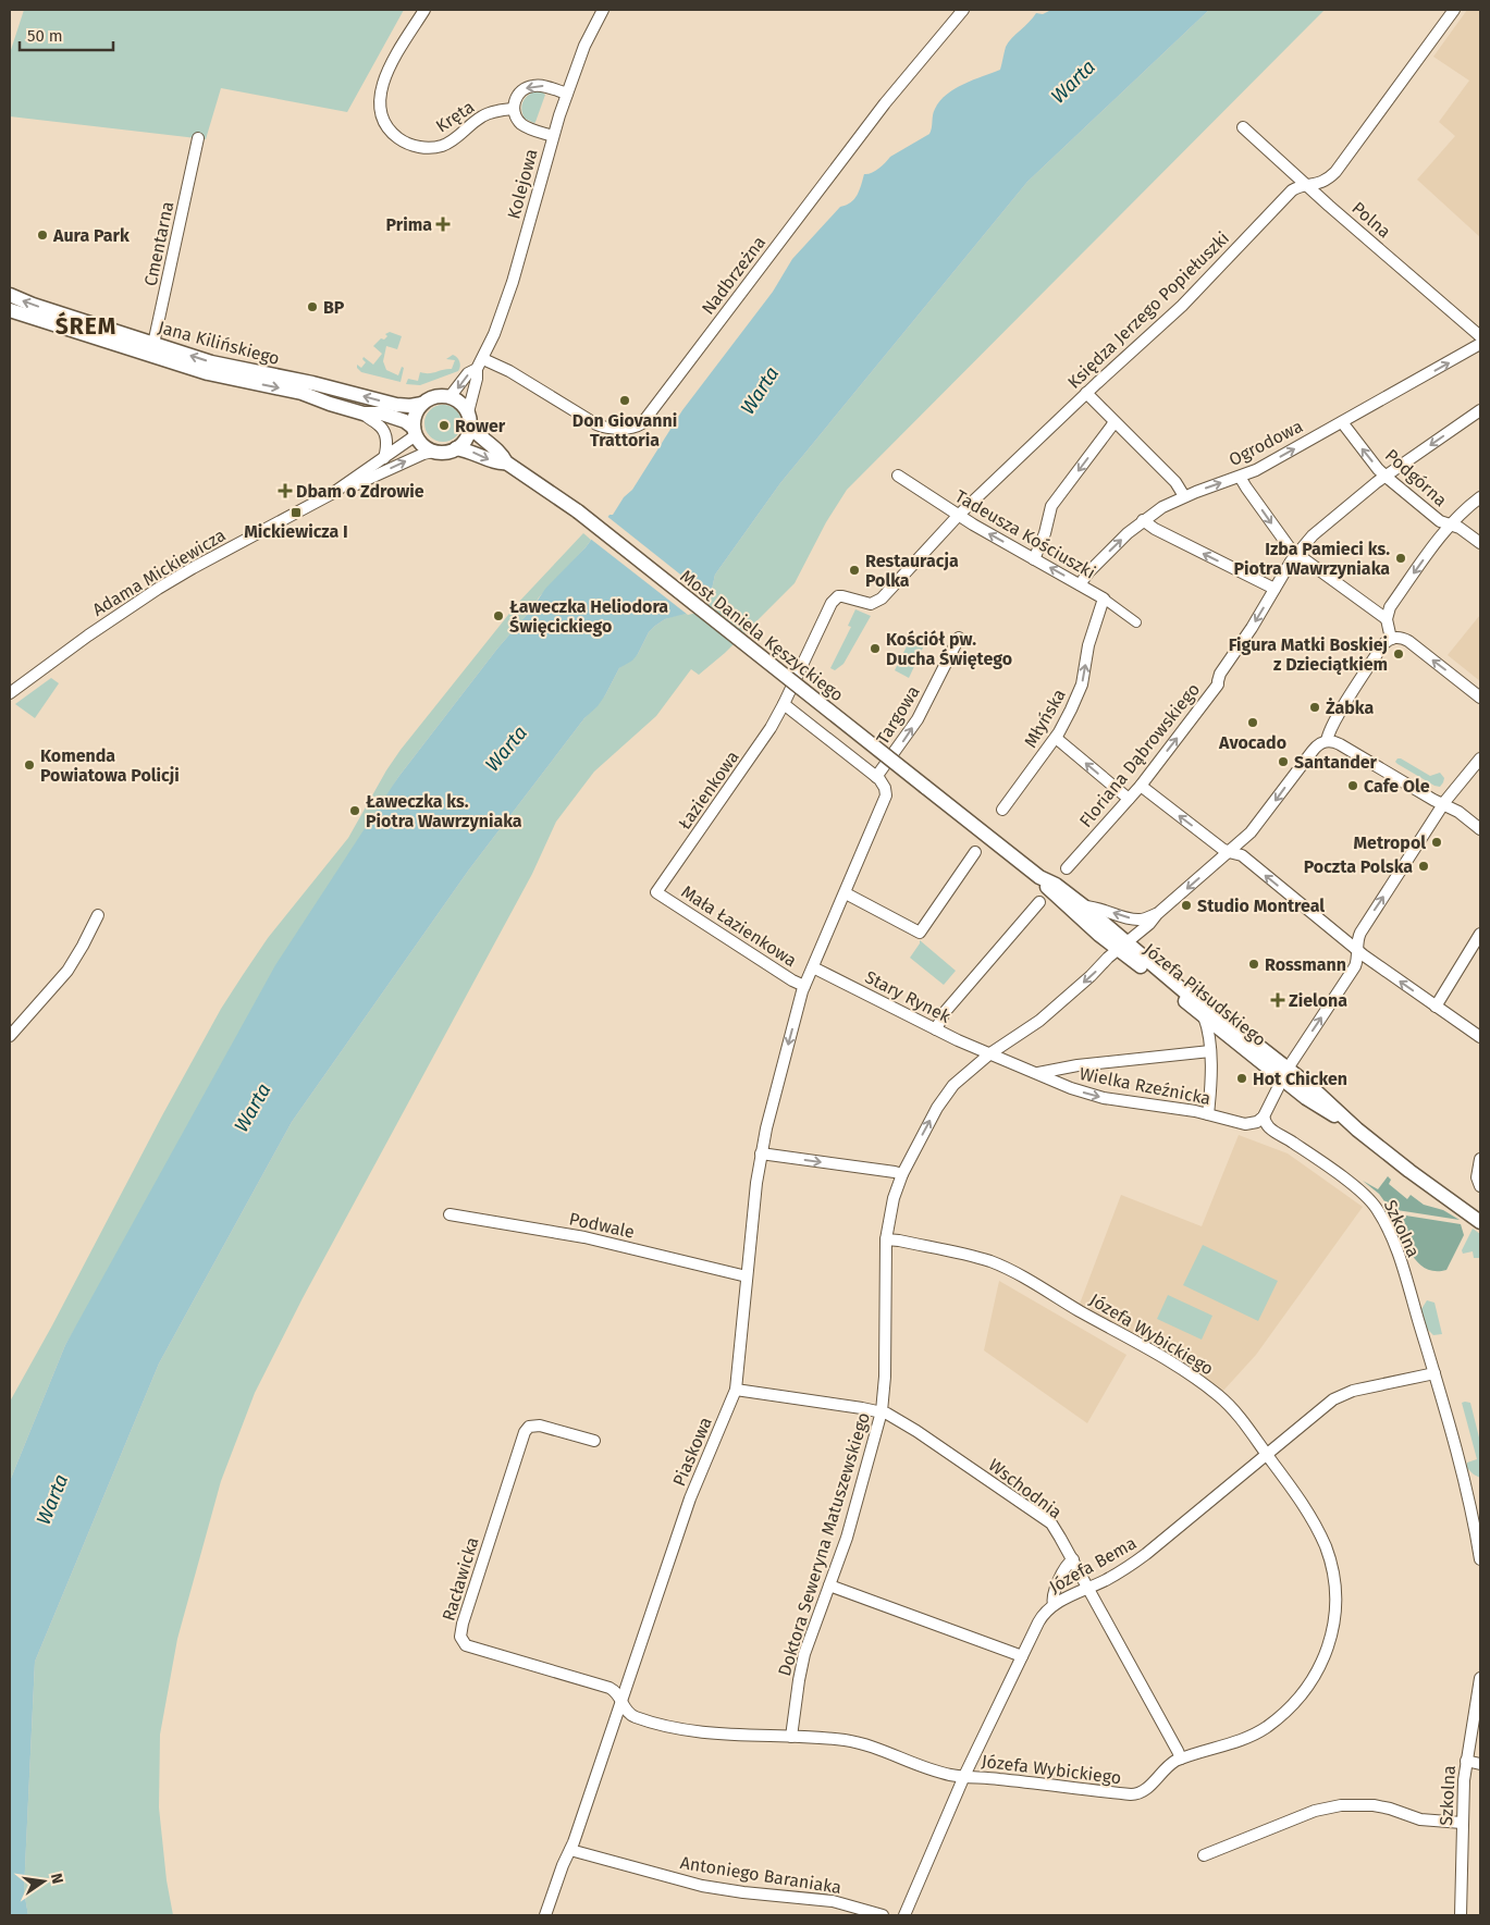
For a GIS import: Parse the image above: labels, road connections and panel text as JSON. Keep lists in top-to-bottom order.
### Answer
{
  "streets": {
    "street": [
      "Kręta",
      "Kolejowa",
      "Polna",
      "Cmentarna",
      "Nadbrzeżna",
      "Księdza Jerzego Popiełuszki",
      "Jana Kilińskiego",
      "Ogrodowa",
      "Podgórna",
      "Tadeusza Kościuszki",
      "Adama Mickiewicza",
      "Most Daniela Kęszyckiego",
      "Targowa",
      "Młyńska",
      "Floriana Dąbrowskiego",
      "Łazienkowa",
      "Mała Łazienkowa",
      "Józefa Piłsudskiego",
      "Stary Rynek",
      "Wielka Rzeźnicka",
      "Podwale",
      "Szkolna",
      "Józefa Wybickiego",
      "Piaskowa",
      "Wschodnia",
      "Doktora Seweryna Matuszewskiego",
      "Józefa Bema",
      "Racławicka",
      "Antoniego Baraniaka"
    ]
  },
  "crossings": [
    ["Kręta", "Kolejowa"],
    ["Kolejowa", "Nadbrzeżna"],
    ["Kolejowa", "Jana Kilińskiego"],
    ["Kolejowa", "Adama Mickiewicza"],
    ["Polna", "Księdza Jerzego Popiełuszki"],
    ["Cmentarna", "Jana Kilińskiego"],
    ["Księdza Jerzego Popiełuszki", "Tadeusza Kościuszki"],
    ["Księdza Jerzego Popiełuszki", "Łazienkowa"],
    ["Jana Kilińskiego", "Adama Mickiewicza"],
    ["Ogrodowa", "Podgórna"],
    ["Ogrodowa", "Tadeusza Kościuszki"],
    ["Podgórna", "Floriana Dąbrowskiego"],
    ["Tadeusza Kościuszki", "Młyńska"],
    ["Most Daniela Kęszyckiego", "Józefa Piłsudskiego"],
    ["Łazienkowa", "Mała Łazienkowa"],
    ["Mała Łazienkowa", "Piaskowa"],
    ["Józefa Piłsudskiego", "Doktora Seweryna Matuszewskiego"],
    ["Stary Rynek", "Wielka Rzeźnicka"],
    ["Stary Rynek", "Doktora Seweryna Matuszewskiego"],
    ["Wielka Rzeźnicka", "Szkolna"],
    ["Wielka Rzeźnicka", "Doktora Seweryna Matuszewskiego"],
    ["Podwale", "Piaskowa"],
    ["Szkolna", "Józefa Bema"],
    ["Józefa Wybickiego", "Piaskowa"],
    ["Józefa Wybickiego", "Wschodnia"],
    ["Józefa Wybickiego", "Doktora Seweryna Matuszewskiego"],
    ["Józefa Wybickiego", "Józefa Bema"],
    ["Józefa Wybickiego", "Racławicka"],
    ["Piaskowa", "Wschodnia"],
    ["Piaskowa", "Racławicka"],
    ["Piaskowa", "Antoniego Baraniaka"],
    ["Wschodnia", "Doktora Seweryna Matuszewskiego"],
    ["Wschodnia", "Józefa Bema"]
  ],
  "one_way": [
    "Ogrodowa",
    "Podgórna",
    "Tadeusza Kościuszki",
    "Targowa",
    "Młyńska"
  ],
  "districts": ["ŚREM"],
  "water": ["Warta"],
  "places": {
    "health": ["Prima", "Dbam o Zdrowie", "Zielona"],
    "other": [
      "Aura Park",
      "BP",
      "Don Giovanni Trattoria",
      "Rower",
      "Izba Pamieci ks. Piotra Wawrzyniaka",
      "Restauracja Polka",
      "Ławeczka Heliodora Święcickiego",
      "Kościół pw. Ducha Świętego",
      "Figura Matki Boskiej z Dzieciątkiem",
      "Żabka",
      "Avocado",
      "Santander",
      "Komenda Powiatowa Policji",
      "Cafe Ole",
      "Ławeczka ks. Piotra Wawrzyniaka",
      "Metropol",
      "Poczta Polska",
      "Studio Montreal",
      "Rossmann",
      "Hot Chicken"
    ],
    "transit": ["Mickiewicza I"]
  },
  "scale_bar": "50 m",
  "north": "right"
}
